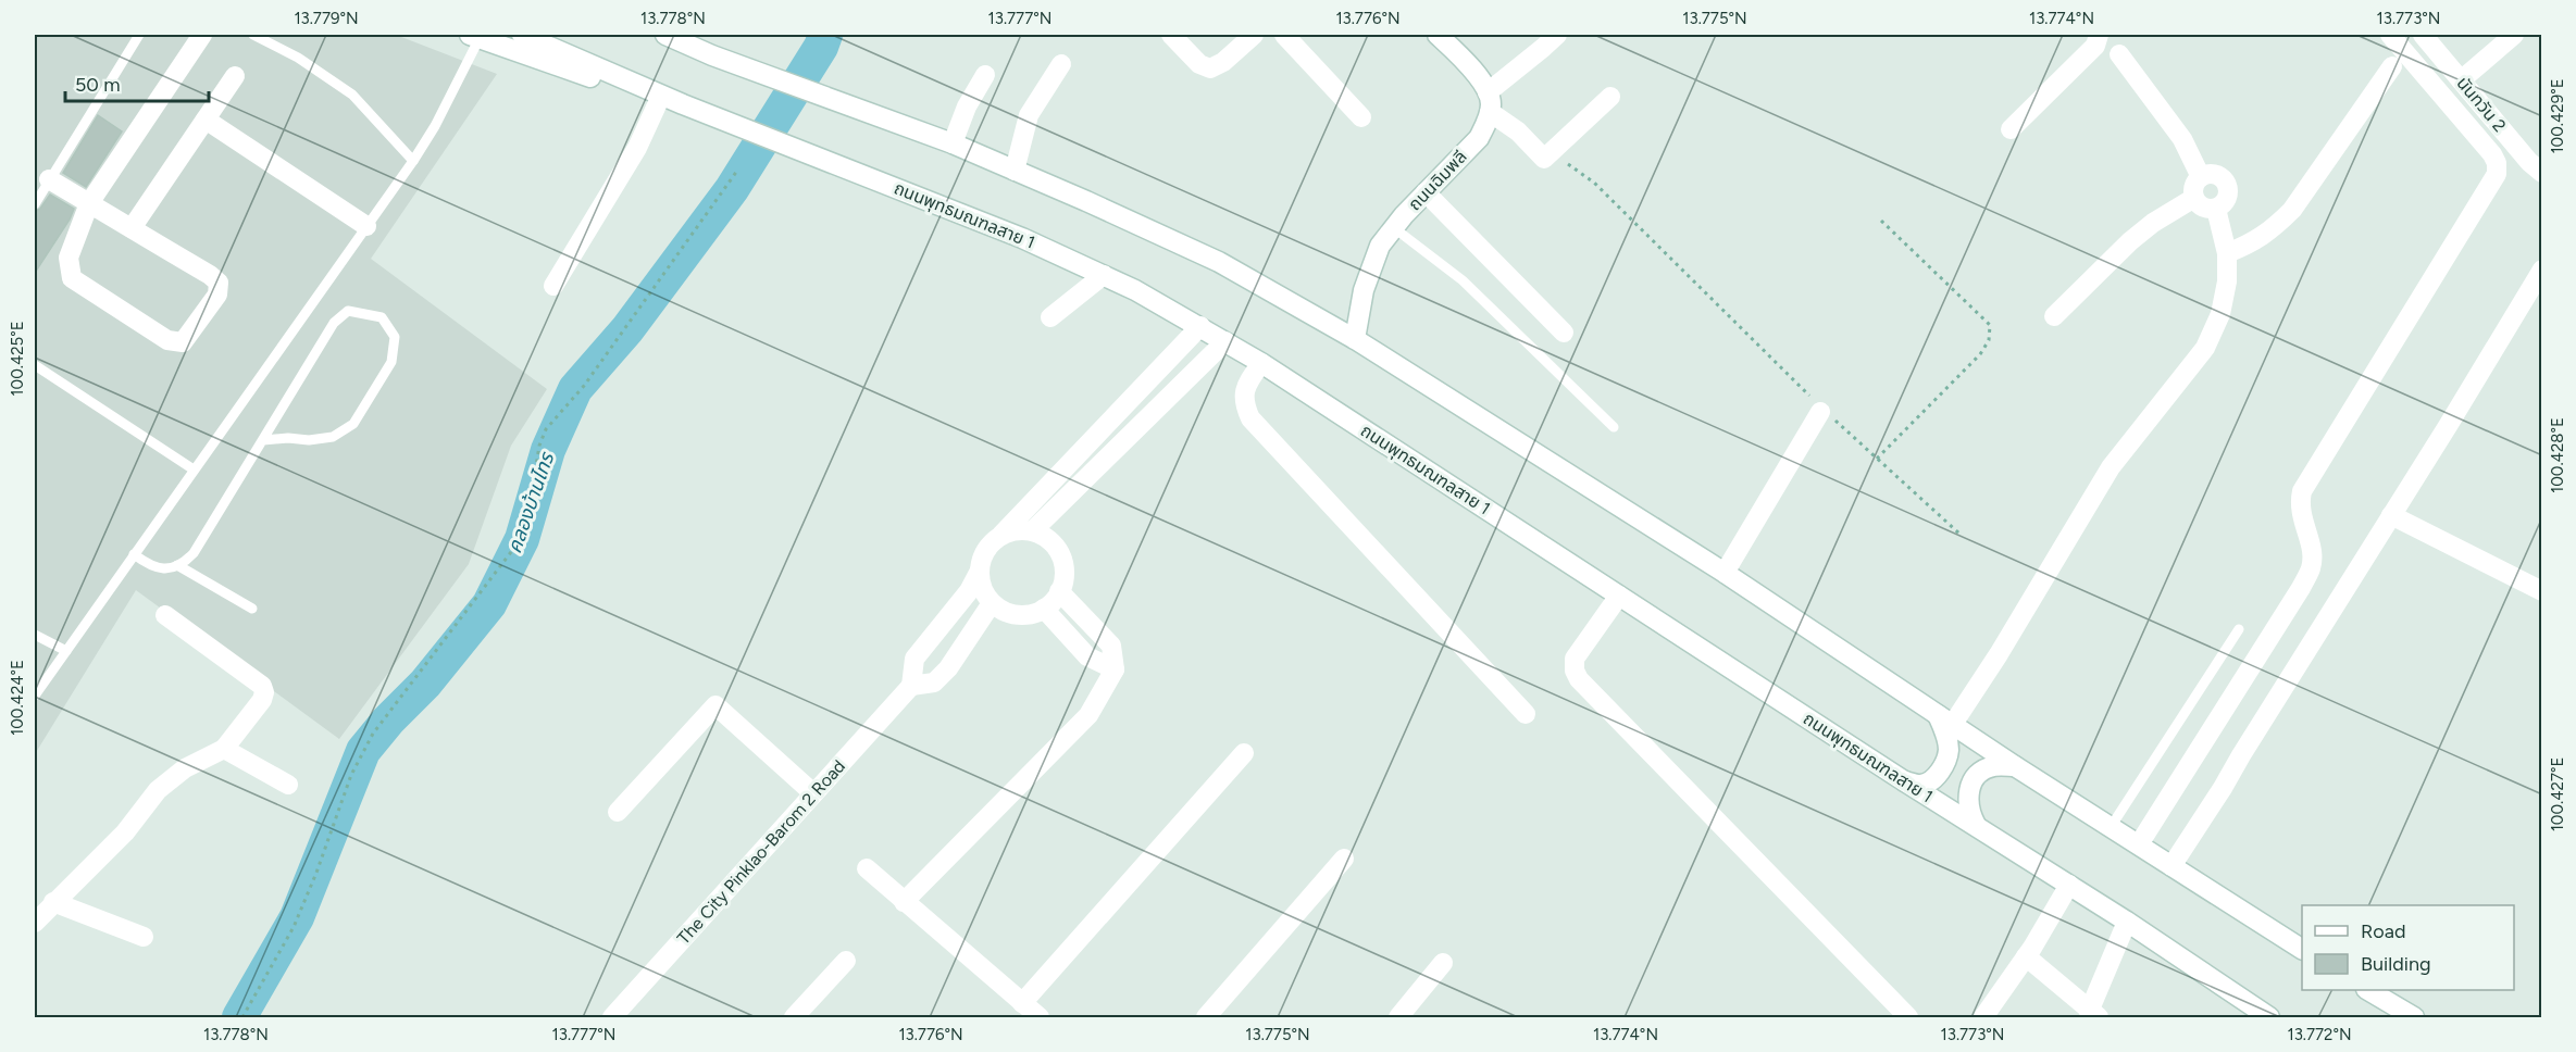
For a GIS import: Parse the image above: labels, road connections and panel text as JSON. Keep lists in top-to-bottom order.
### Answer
{
  "streets": {
    "street": [
      "นันทวัน 2",
      "ถนนฉิมพลี",
      "ถนนพุทธมณฑลสาย 1",
      "The City Pinklao-Barom 2 Road"
    ]
  },
  "water": ["คลองบ้านไทร"],
  "legend": ["Road", "Building"],
  "scale_bar": "50 m",
  "coordinates": [
    "13.779°N",
    "13.778°N",
    "13.777°N",
    "13.776°N",
    "13.775°N",
    "13.774°N",
    "13.773°N",
    "100.429°E",
    "100.425°E",
    "100.428°E",
    "100.424°E",
    "100.427°E",
    "13.772°N"
  ]
}
